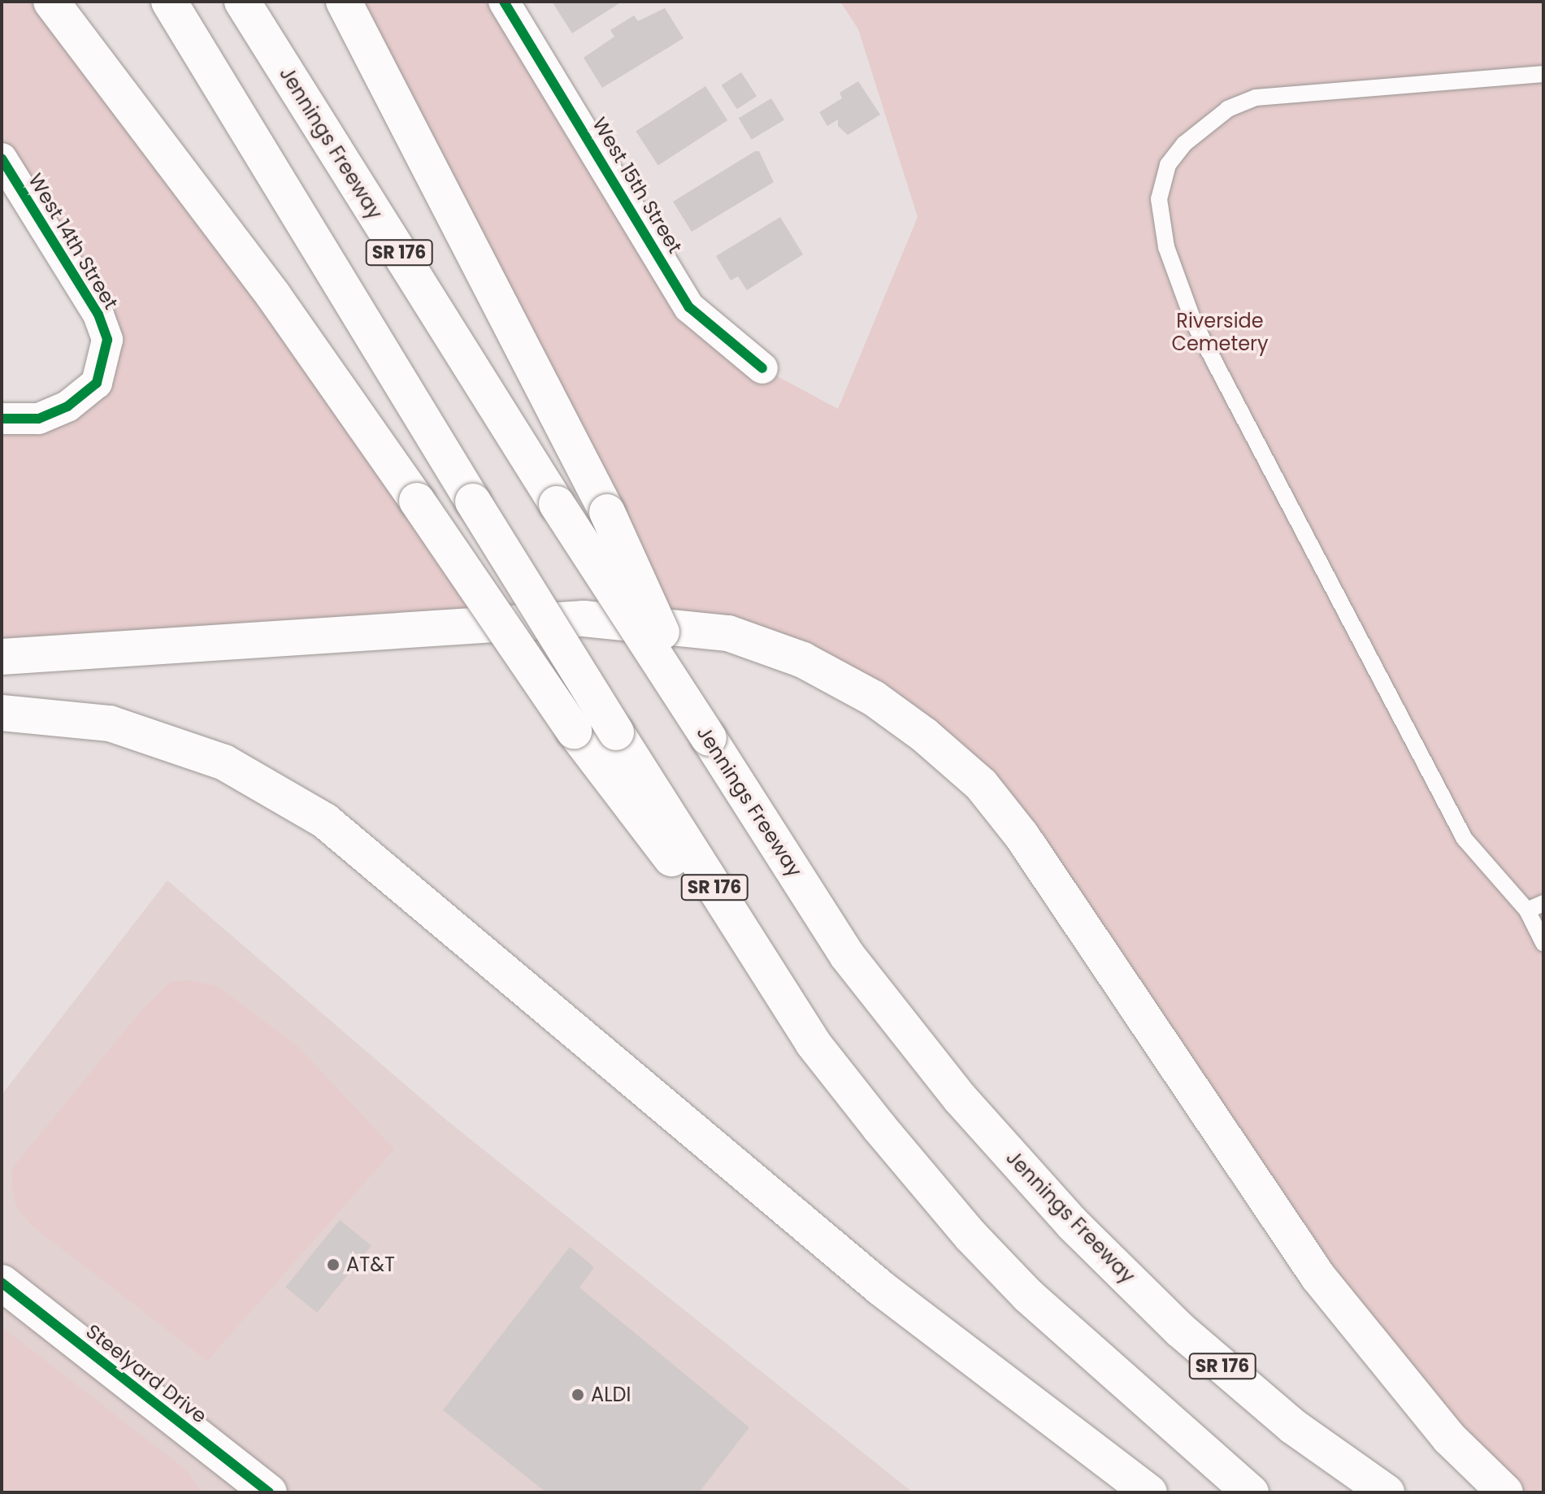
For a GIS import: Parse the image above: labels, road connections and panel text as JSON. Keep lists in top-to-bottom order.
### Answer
{
  "streets": {
    "main road": ["Jennings Freeway", "SR 176", "Steelyard Drive"],
    "street": ["West 15th Street", "West 14th Street"]
  },
  "parks": ["Riverside Cemetery"],
  "places": ["AT&T", "ALDI"]
}
